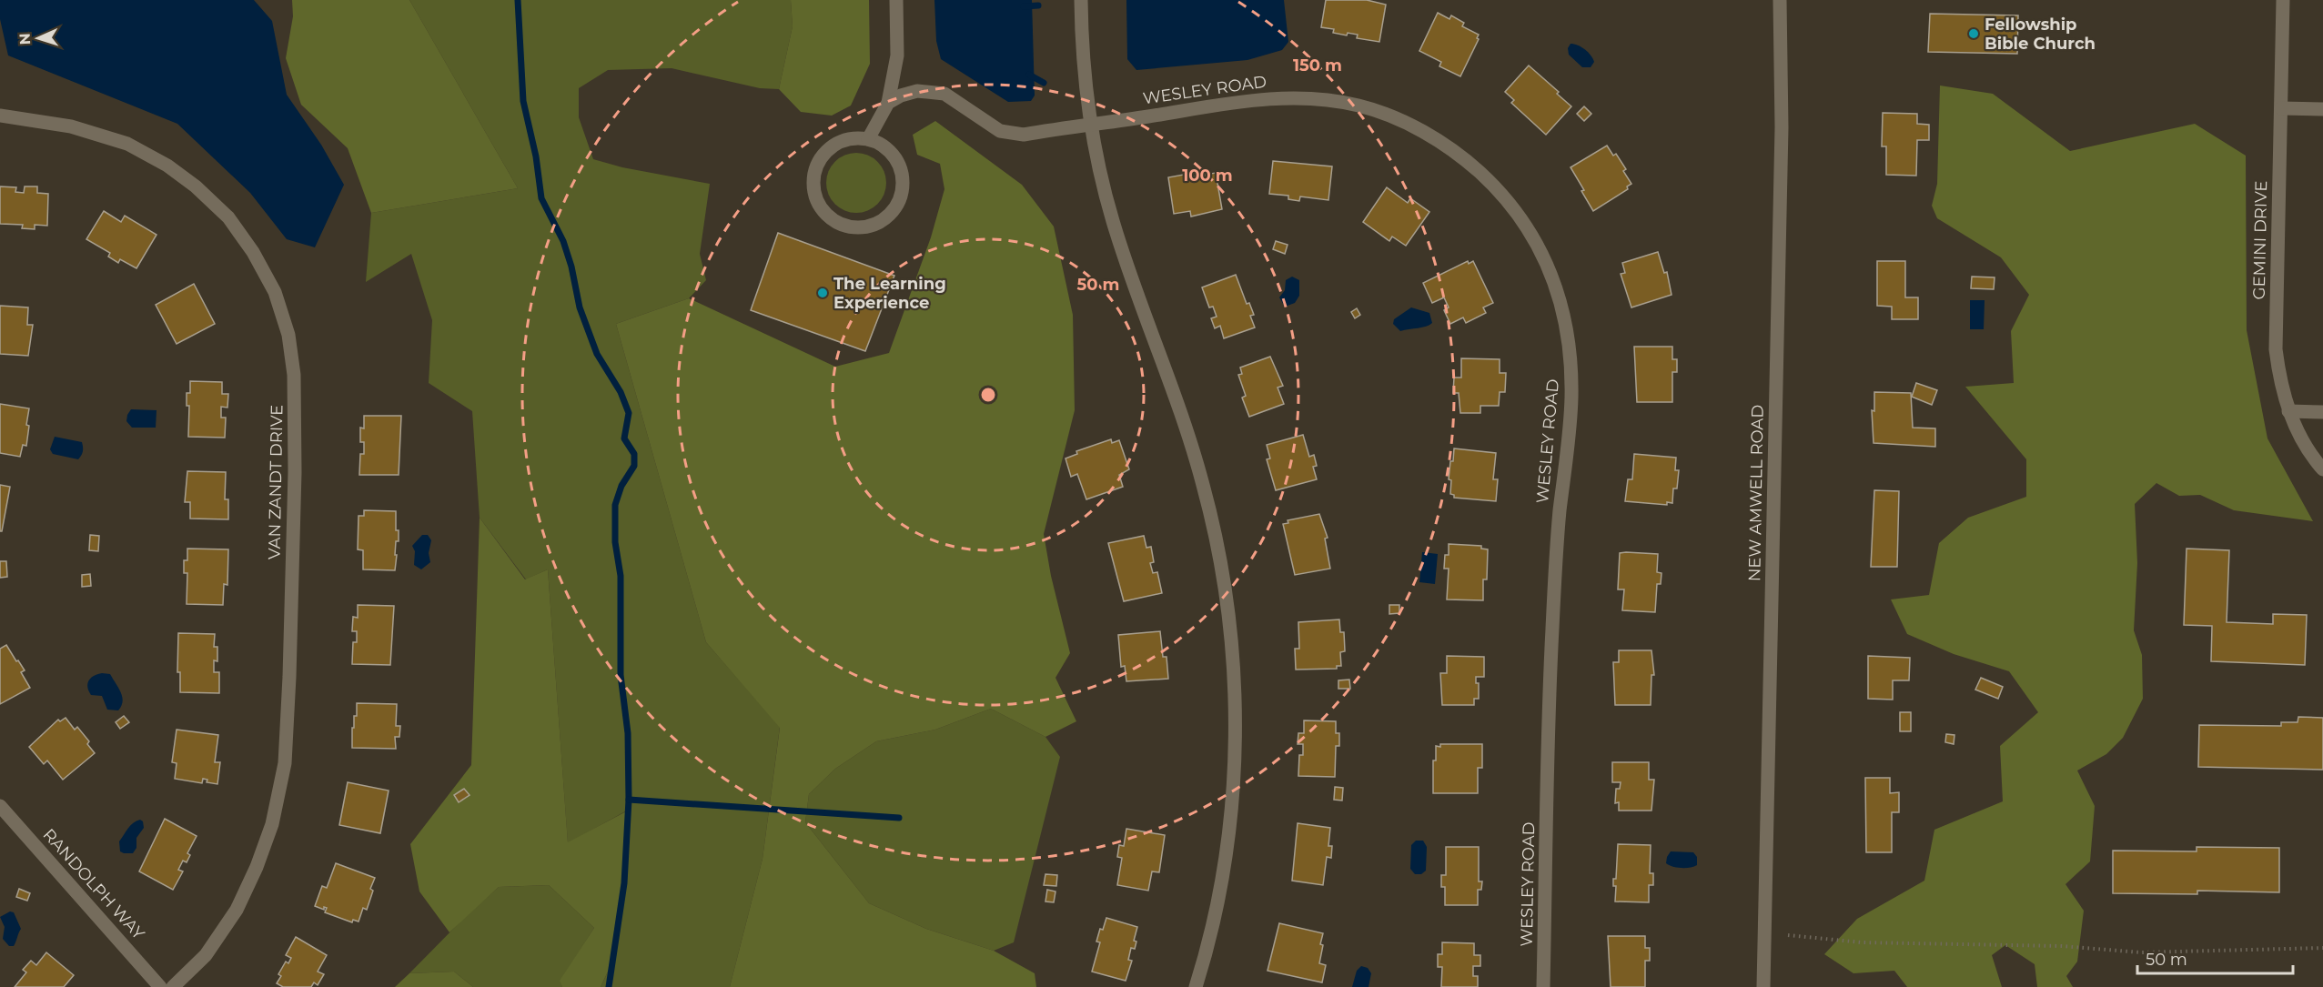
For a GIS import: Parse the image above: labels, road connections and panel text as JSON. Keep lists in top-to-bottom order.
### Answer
{
  "streets": {
    "street": [
      "WESLEY ROAD",
      "GEMINI DRIVE",
      "VAN ZANDT DRIVE",
      "NEW AMWELL ROAD",
      "RANDOLPH WAY"
    ]
  },
  "places": ["Fellowship Bible Church", "The Learning Experience"],
  "scale_bar": "50 m",
  "north": "left",
  "rings": ["150 m", "100 m", "50 m"]
}
